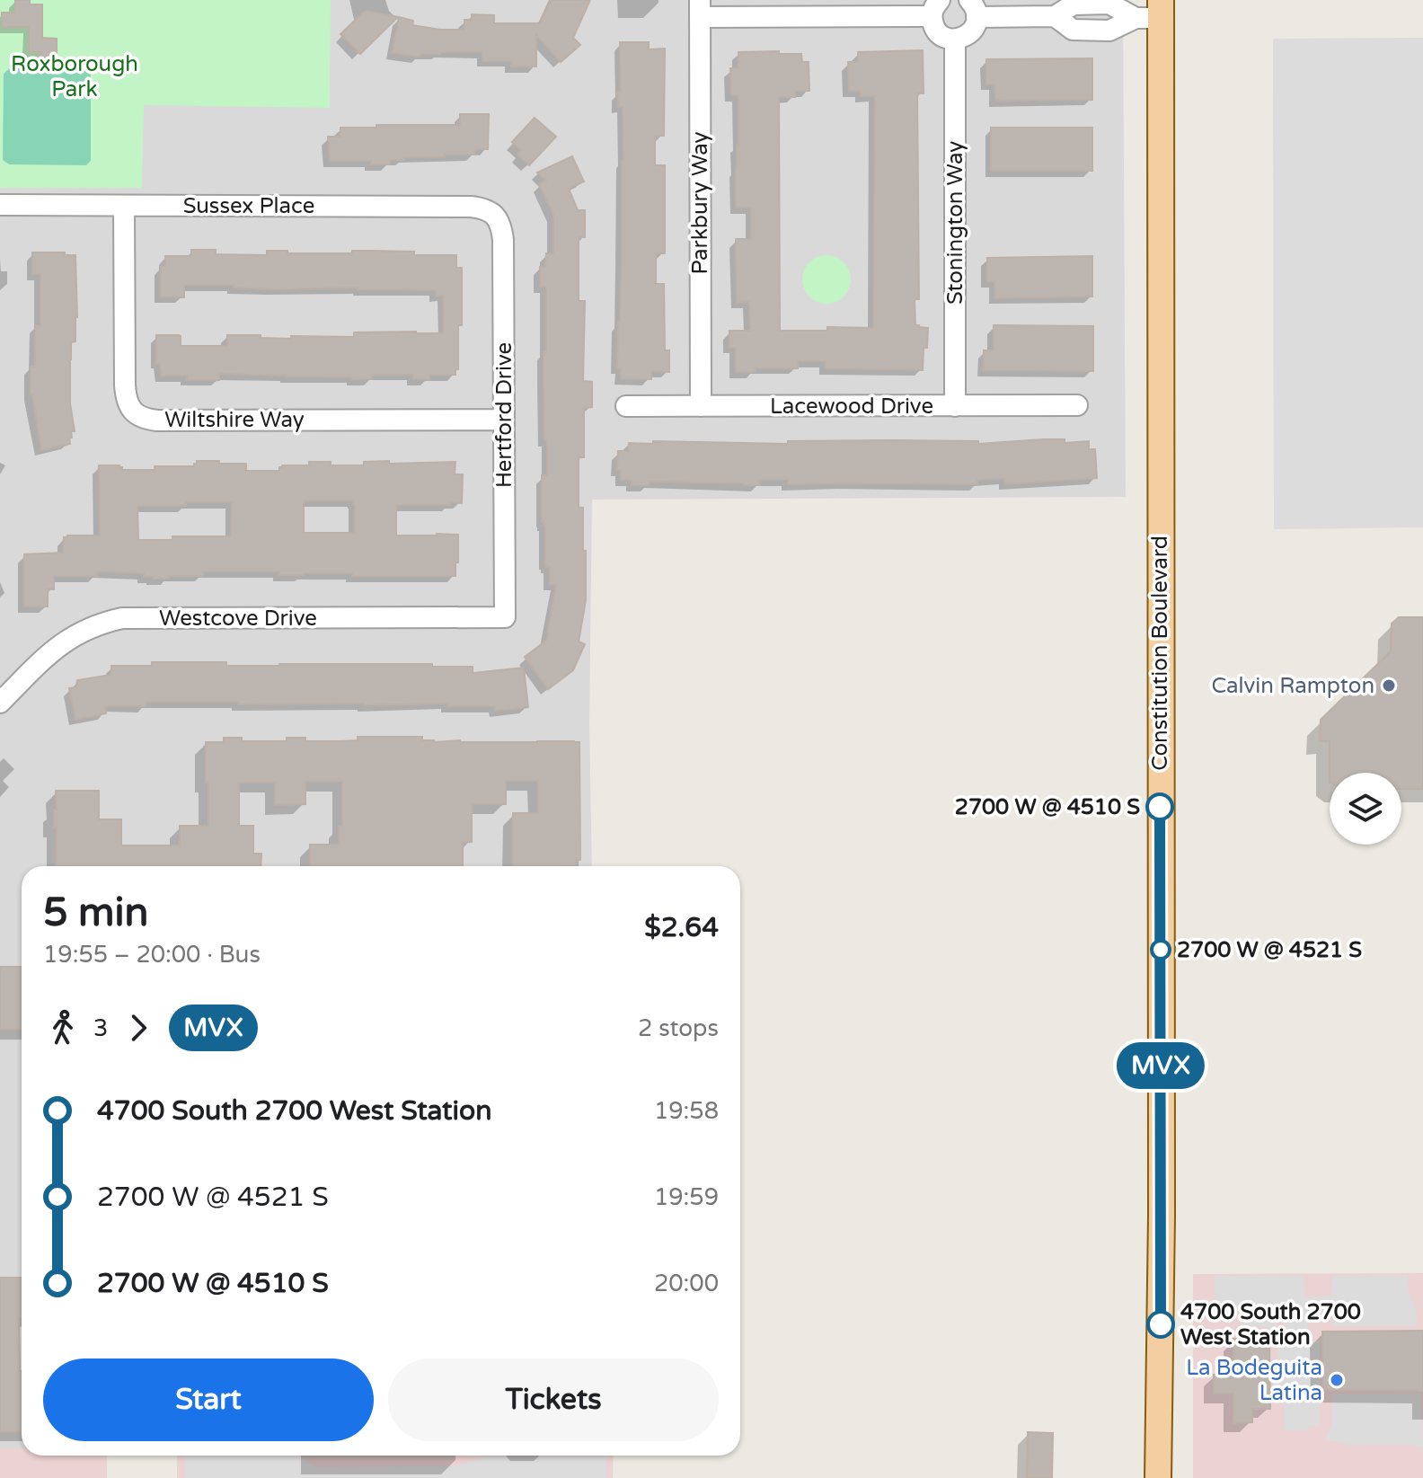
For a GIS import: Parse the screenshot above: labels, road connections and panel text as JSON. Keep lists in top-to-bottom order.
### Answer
{
  "streets": {
    "main road": ["Constitution Boulevard"],
    "street": [
      "Parkbury Way",
      "Sussex Place",
      "Stonington Way",
      "Lacewood Drive",
      "Hertford Drive",
      "Wiltshire Way",
      "Westcove Drive"
    ]
  },
  "crossings": [
    ["Parkbury Way", "Lacewood Drive"],
    ["Sussex Place", "Hertford Drive"],
    ["Sussex Place", "Wiltshire Way"],
    ["Stonington Way", "Lacewood Drive"],
    ["Hertford Drive", "Wiltshire Way"],
    ["Hertford Drive", "Westcove Drive"]
  ],
  "parks": ["Roxborough Park"],
  "places": [
    "Calvin Rampton",
    "2700 W @ 4510 S",
    "2700 W @ 4521 S",
    "4700 South 2700 West Station",
    "La Bodeguita Latina"
  ],
  "lines": ["bus line MVX"],
  "page": {
    "on_map": "MVX",
    "heading": ["5 min", "19:55 – 20:00 · Bus", "$2.64"],
    "legs": ["3", "MVX", "2 stops"],
    "list": [
      {
        "name": "4700 South 2700 West Station",
        "value": "19:58"
      },
      {
        "name": "2700 W @ 4521 S",
        "value": "19:59"
      },
      {
        "name": "2700 W @ 4510 S",
        "value": "20:00"
      }
    ],
    "buttons": ["Start", "Tickets"]
  }
}
